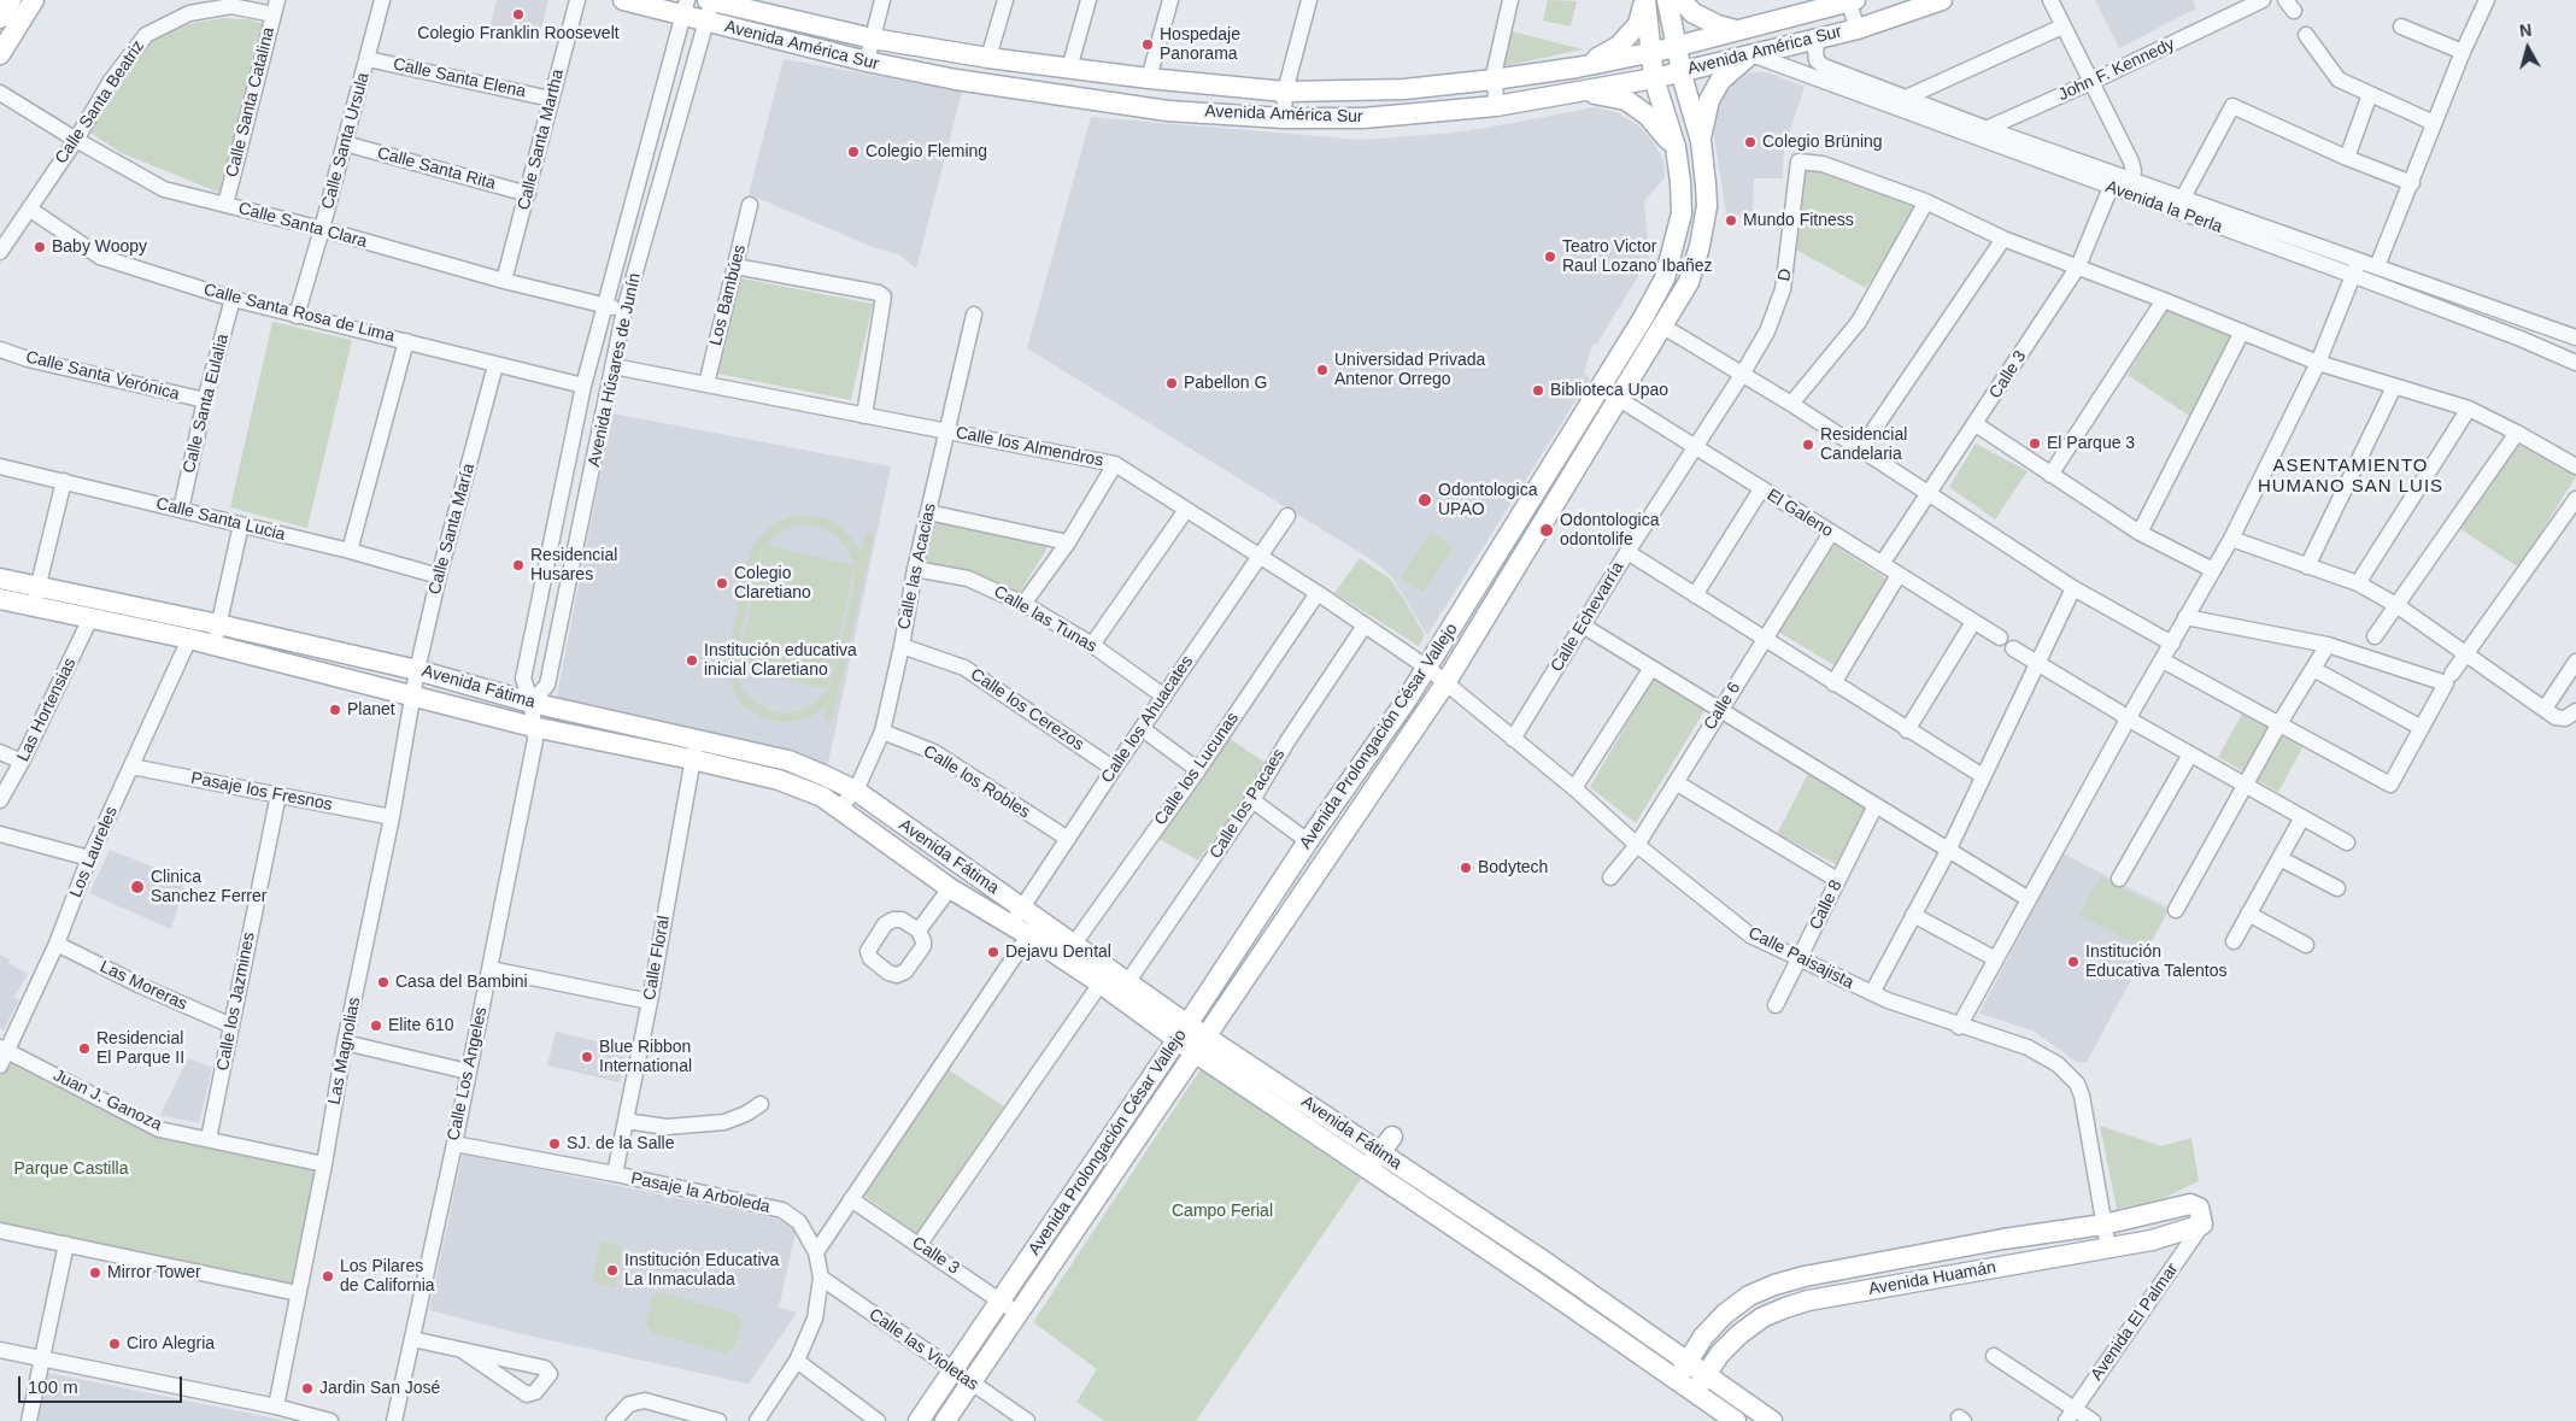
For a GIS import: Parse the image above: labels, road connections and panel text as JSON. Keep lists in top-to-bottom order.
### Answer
{
  "streets": {
    "main road": [
      "Avenida América Sur",
      "Avenida Fátima",
      "Avenida Prolongación César Vallejo",
      "Avenida Huamán"
    ],
    "street": [
      "John F. Kennedy",
      "Calle Santa Elena",
      "Calle Santa Beatriz",
      "Calle Santa Catalina",
      "Calle Santa Martha",
      "Calle Santa Ursula",
      "Calle Santa Rita",
      "Avenida la Perla",
      "Calle Santa Clara",
      "D",
      "Los Bambúes",
      "Calle Santa Rosa de Lima",
      "Avenida Húsares de Junín",
      "Calle 3",
      "Calle Santa Verónica",
      "Calle Santa Eulalia",
      "Calle los Almendros",
      "El Galeno",
      "Calle Santa Lucia",
      "Calle Santa María",
      "Calle las Acacias",
      "Calle Echevarría",
      "Calle las Tunas",
      "Calle 6",
      "Las Hortensias",
      "Calle los Cerezos",
      "Calle los Ahuacates",
      "Calle los Lucunas",
      "Calle los Robles",
      "Pasaje los Fresnos",
      "Calle los Pacaes",
      "Los Laureles",
      "Calle 8",
      "Calle Floral",
      "Calle Paisajista",
      "Las Moreras",
      "Calle los Jazmines",
      "Las Magnolias",
      "Calle Los Angeles",
      "Juan J. Ganoza",
      "Pasaje la Arboleda",
      "Avenida El Palmar",
      "Calle las Violetas"
    ]
  },
  "crossings": [
    ["Avenida América Sur", "Avenida la Perla"],
    ["Avenida América Sur", "Avenida Húsares de Junín"],
    ["Avenida América Sur", "Avenida Prolongación César Vallejo"],
    ["John F. Kennedy", "Avenida la Perla"],
    ["Calle Santa Elena", "Calle Santa Martha"],
    ["Calle Santa Elena", "Calle Santa Ursula"],
    ["Calle Santa Beatriz", "Calle Santa Catalina"],
    ["Calle Santa Beatriz", "Calle Santa Clara"],
    ["Calle Santa Beatriz", "Calle Santa Rosa de Lima"],
    ["Calle Santa Catalina", "Calle Santa Clara"],
    ["Calle Santa Martha", "Calle Santa Rita"],
    ["Calle Santa Martha", "Calle Santa Clara"],
    ["Calle Santa Ursula", "Calle Santa Rita"],
    ["Calle Santa Ursula", "Calle Santa Clara"],
    ["Calle Santa Ursula", "Calle Santa Rosa de Lima"],
    ["Avenida la Perla", "Calle 3"],
    ["Calle Santa Clara", "Avenida Húsares de Junín"],
    ["D", "Calle Echevarría"],
    ["Los Bambúes", "Calle los Almendros"],
    ["Calle Santa Rosa de Lima", "Avenida Húsares de Junín"],
    ["Calle Santa Rosa de Lima", "Calle Santa Eulalia"],
    ["Calle Santa Rosa de Lima", "Calle Santa María"],
    ["Avenida Húsares de Junín", "Calle los Almendros"],
    ["Avenida Húsares de Junín", "Avenida Fátima"],
    ["Avenida Húsares de Junín", "Calle Los Angeles"],
    ["Calle 3", "El Galeno"],
    ["Calle 3", "Avenida Prolongación César Vallejo"],
    ["Calle Santa Verónica", "Calle Santa Eulalia"],
    ["Calle Santa Eulalia", "Calle Santa Lucia"],
    ["Calle los Almendros", "Calle las Acacias"],
    ["Calle los Almendros", "Calle los Ahuacates"],
    ["Calle los Almendros", "Avenida Prolongación César Vallejo"],
    ["Calle los Almendros", "Calle los Lucunas"],
    ["Calle los Almendros", "Calle los Pacaes"],
    ["Calle los Almendros", "Calle Paisajista"],
    ["El Galeno", "Calle Echevarría"],
    ["El Galeno", "Calle 6"],
    ["El Galeno", "Avenida Prolongación César Vallejo"],
    ["Calle Santa Lucia", "Calle Santa María"],
    ["Calle Santa María", "Avenida Fátima"],
    ["Calle Santa María", "Las Magnolias"],
    ["Calle las Acacias", "Calle las Tunas"],
    ["Calle las Acacias", "Avenida Fátima"],
    ["Calle las Acacias", "Calle los Cerezos"],
    ["Calle las Acacias", "Calle los Robles"],
    ["Calle Echevarría", "Calle Paisajista"],
    ["Calle las Tunas", "Calle los Ahuacates"],
    ["Avenida Fátima", "Las Hortensias"],
    ["Avenida Fátima", "Calle los Ahuacates"],
    ["Avenida Fátima", "Avenida Prolongación César Vallejo"],
    ["Avenida Fátima", "Calle los Lucunas"],
    ["Avenida Fátima", "Calle los Pacaes"],
    ["Avenida Fátima", "Los Laureles"],
    ["Avenida Fátima", "Calle Floral"],
    ["Avenida Fátima", "Las Magnolias"],
    ["Avenida Fátima", "Calle Los Angeles"],
    ["Avenida Fátima", "Avenida Huamán"],
    ["Calle 6", "Calle Paisajista"],
    ["Calle los Cerezos", "Calle los Ahuacates"],
    ["Calle los Ahuacates", "Calle los Robles"],
    ["Avenida Prolongación César Vallejo", "Calle Paisajista"],
    ["Avenida Prolongación César Vallejo", "Calle las Violetas"],
    ["Pasaje los Fresnos", "Los Laureles"],
    ["Pasaje los Fresnos", "Calle los Jazmines"],
    ["Pasaje los Fresnos", "Las Magnolias"],
    ["Los Laureles", "Las Moreras"],
    ["Los Laureles", "Juan J. Ganoza"],
    ["Calle 8", "Calle Paisajista"],
    ["Calle Floral", "Pasaje la Arboleda"],
    ["Calle Paisajista", "Avenida Huamán"],
    ["Las Moreras", "Calle los Jazmines"],
    ["Calle los Jazmines", "Juan J. Ganoza"],
    ["Las Magnolias", "Juan J. Ganoza"],
    ["Calle Los Angeles", "Pasaje la Arboleda"],
    ["Pasaje la Arboleda", "Calle las Violetas"],
    ["Avenida Huamán", "Avenida El Palmar"]
  ],
  "districts": ["ASENTAMIENTO HUMANO SAN LUIS"],
  "parks": ["Parque Castilla", "Campo Ferial"],
  "places": [
    "Colegio Franklin Roosevelt",
    "Hospedaje Panorama",
    "Colegio Brüning",
    "Colegio Fleming",
    "Mundo Fitness",
    "Baby Woopy",
    "Teatro Victor Raul Lozano Ibañez",
    "Universidad Privada Antenor Orrego",
    "Pabellon G",
    "Biblioteca Upao",
    "El Parque 3",
    "Residencial Candelaria",
    "Odontologica UPAO",
    "Odontologica odontolife",
    "Residencial Husares",
    "Colegio Claretiano",
    "Institución educativa inicial Claretiano",
    "Planet",
    "Bodytech",
    "Clinica Sanchez Ferrer",
    "Dejavu Dental",
    "Institución Educativa Talentos",
    "Casa del Bambini",
    "Elite 610",
    "Residencial El Parque II",
    "Blue Ribbon International",
    "SJ. de la Salle",
    "Institución Educativa La Inmaculada",
    "Mirror Tower",
    "Los Pilares de California",
    "Ciro Alegria",
    "Jardin San José"
  ],
  "scale_bar": "100 m",
  "north": "top"
}
